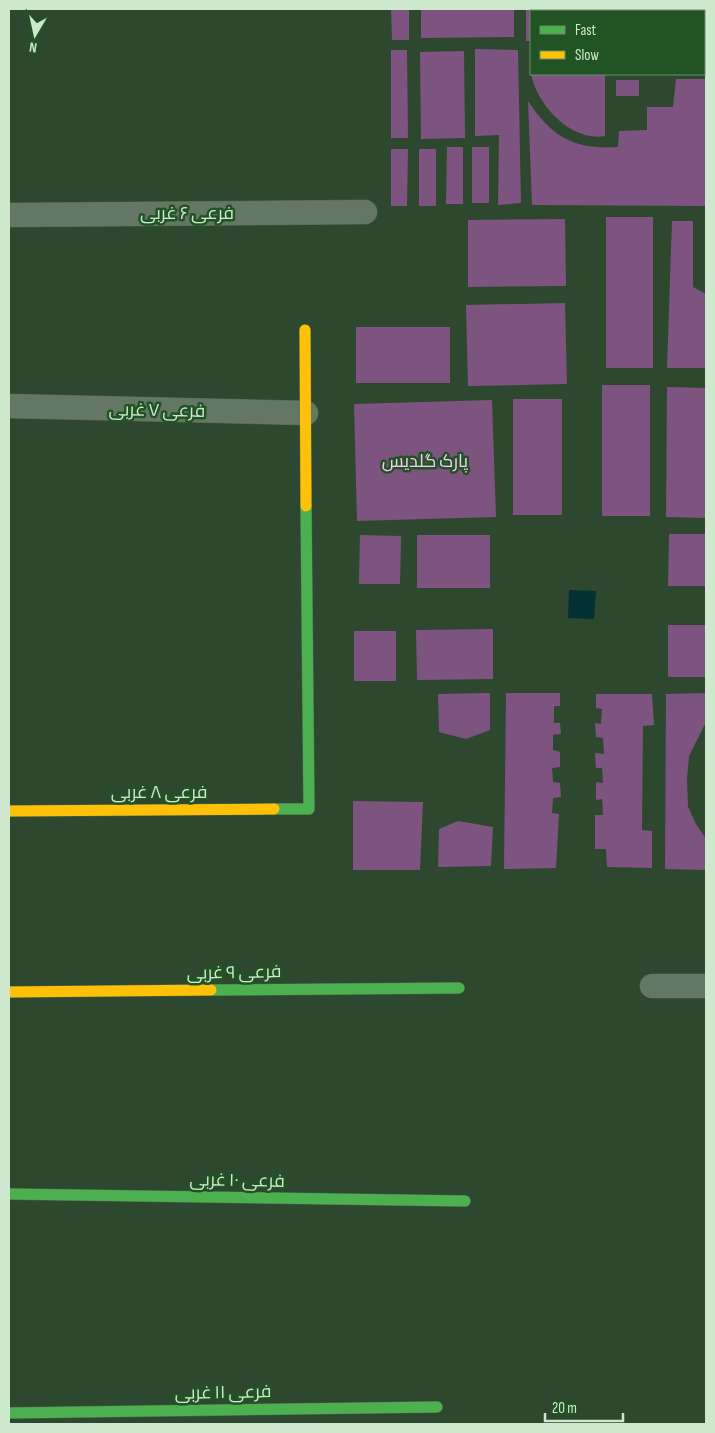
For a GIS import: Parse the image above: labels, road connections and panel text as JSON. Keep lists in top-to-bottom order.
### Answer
{
  "streets": {
    "street": [
      "فرعی ۶ غربی",
      "فرعی ۷ غربی",
      "فرعی ۸ غربی",
      "فرعی ۹ غربی",
      "فرعی ۱۰ غربی",
      "فرعی ۱۱ غربی"
    ]
  },
  "crossings": [
    ["فرعی ۷ غربی", "فرعی ۸ غربی"]
  ],
  "parks": ["پارک گلدیس"],
  "legend": ["Fast", "Slow"],
  "scale_bar": "20 m",
  "north": "bottom"
}
